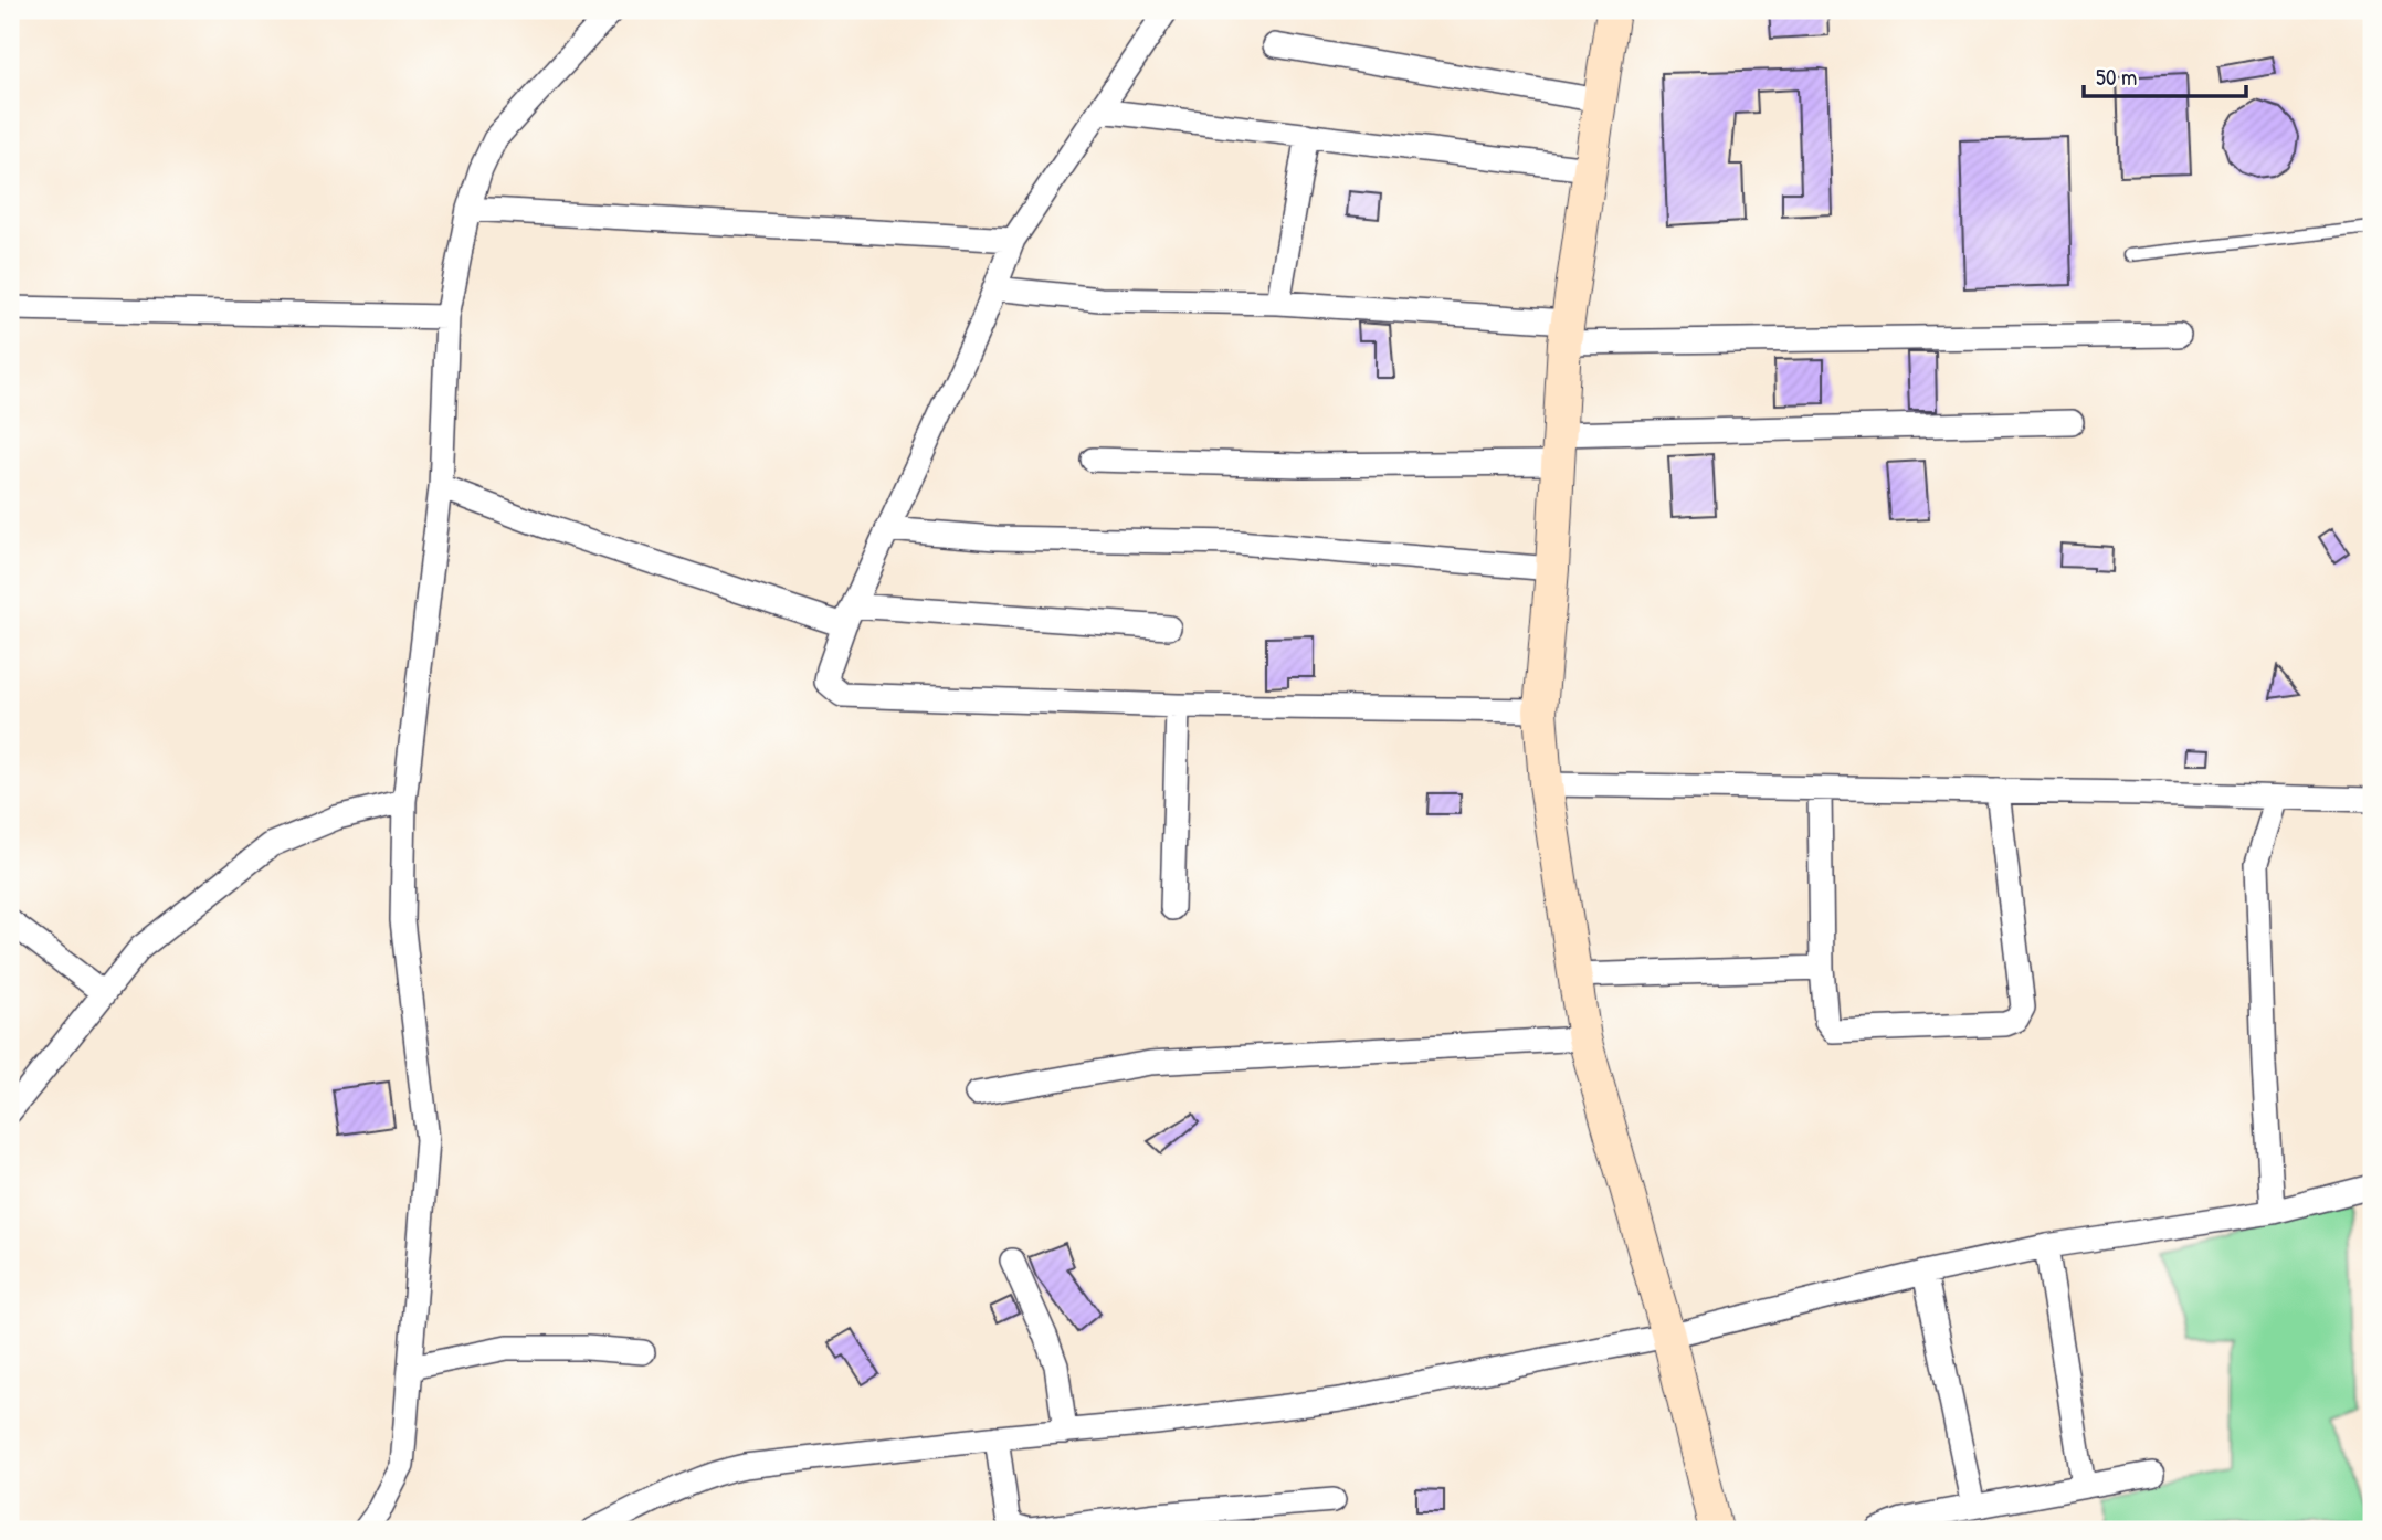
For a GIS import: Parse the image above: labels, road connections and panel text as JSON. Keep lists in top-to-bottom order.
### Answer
{
  "scale_bar": "50 m"
}
